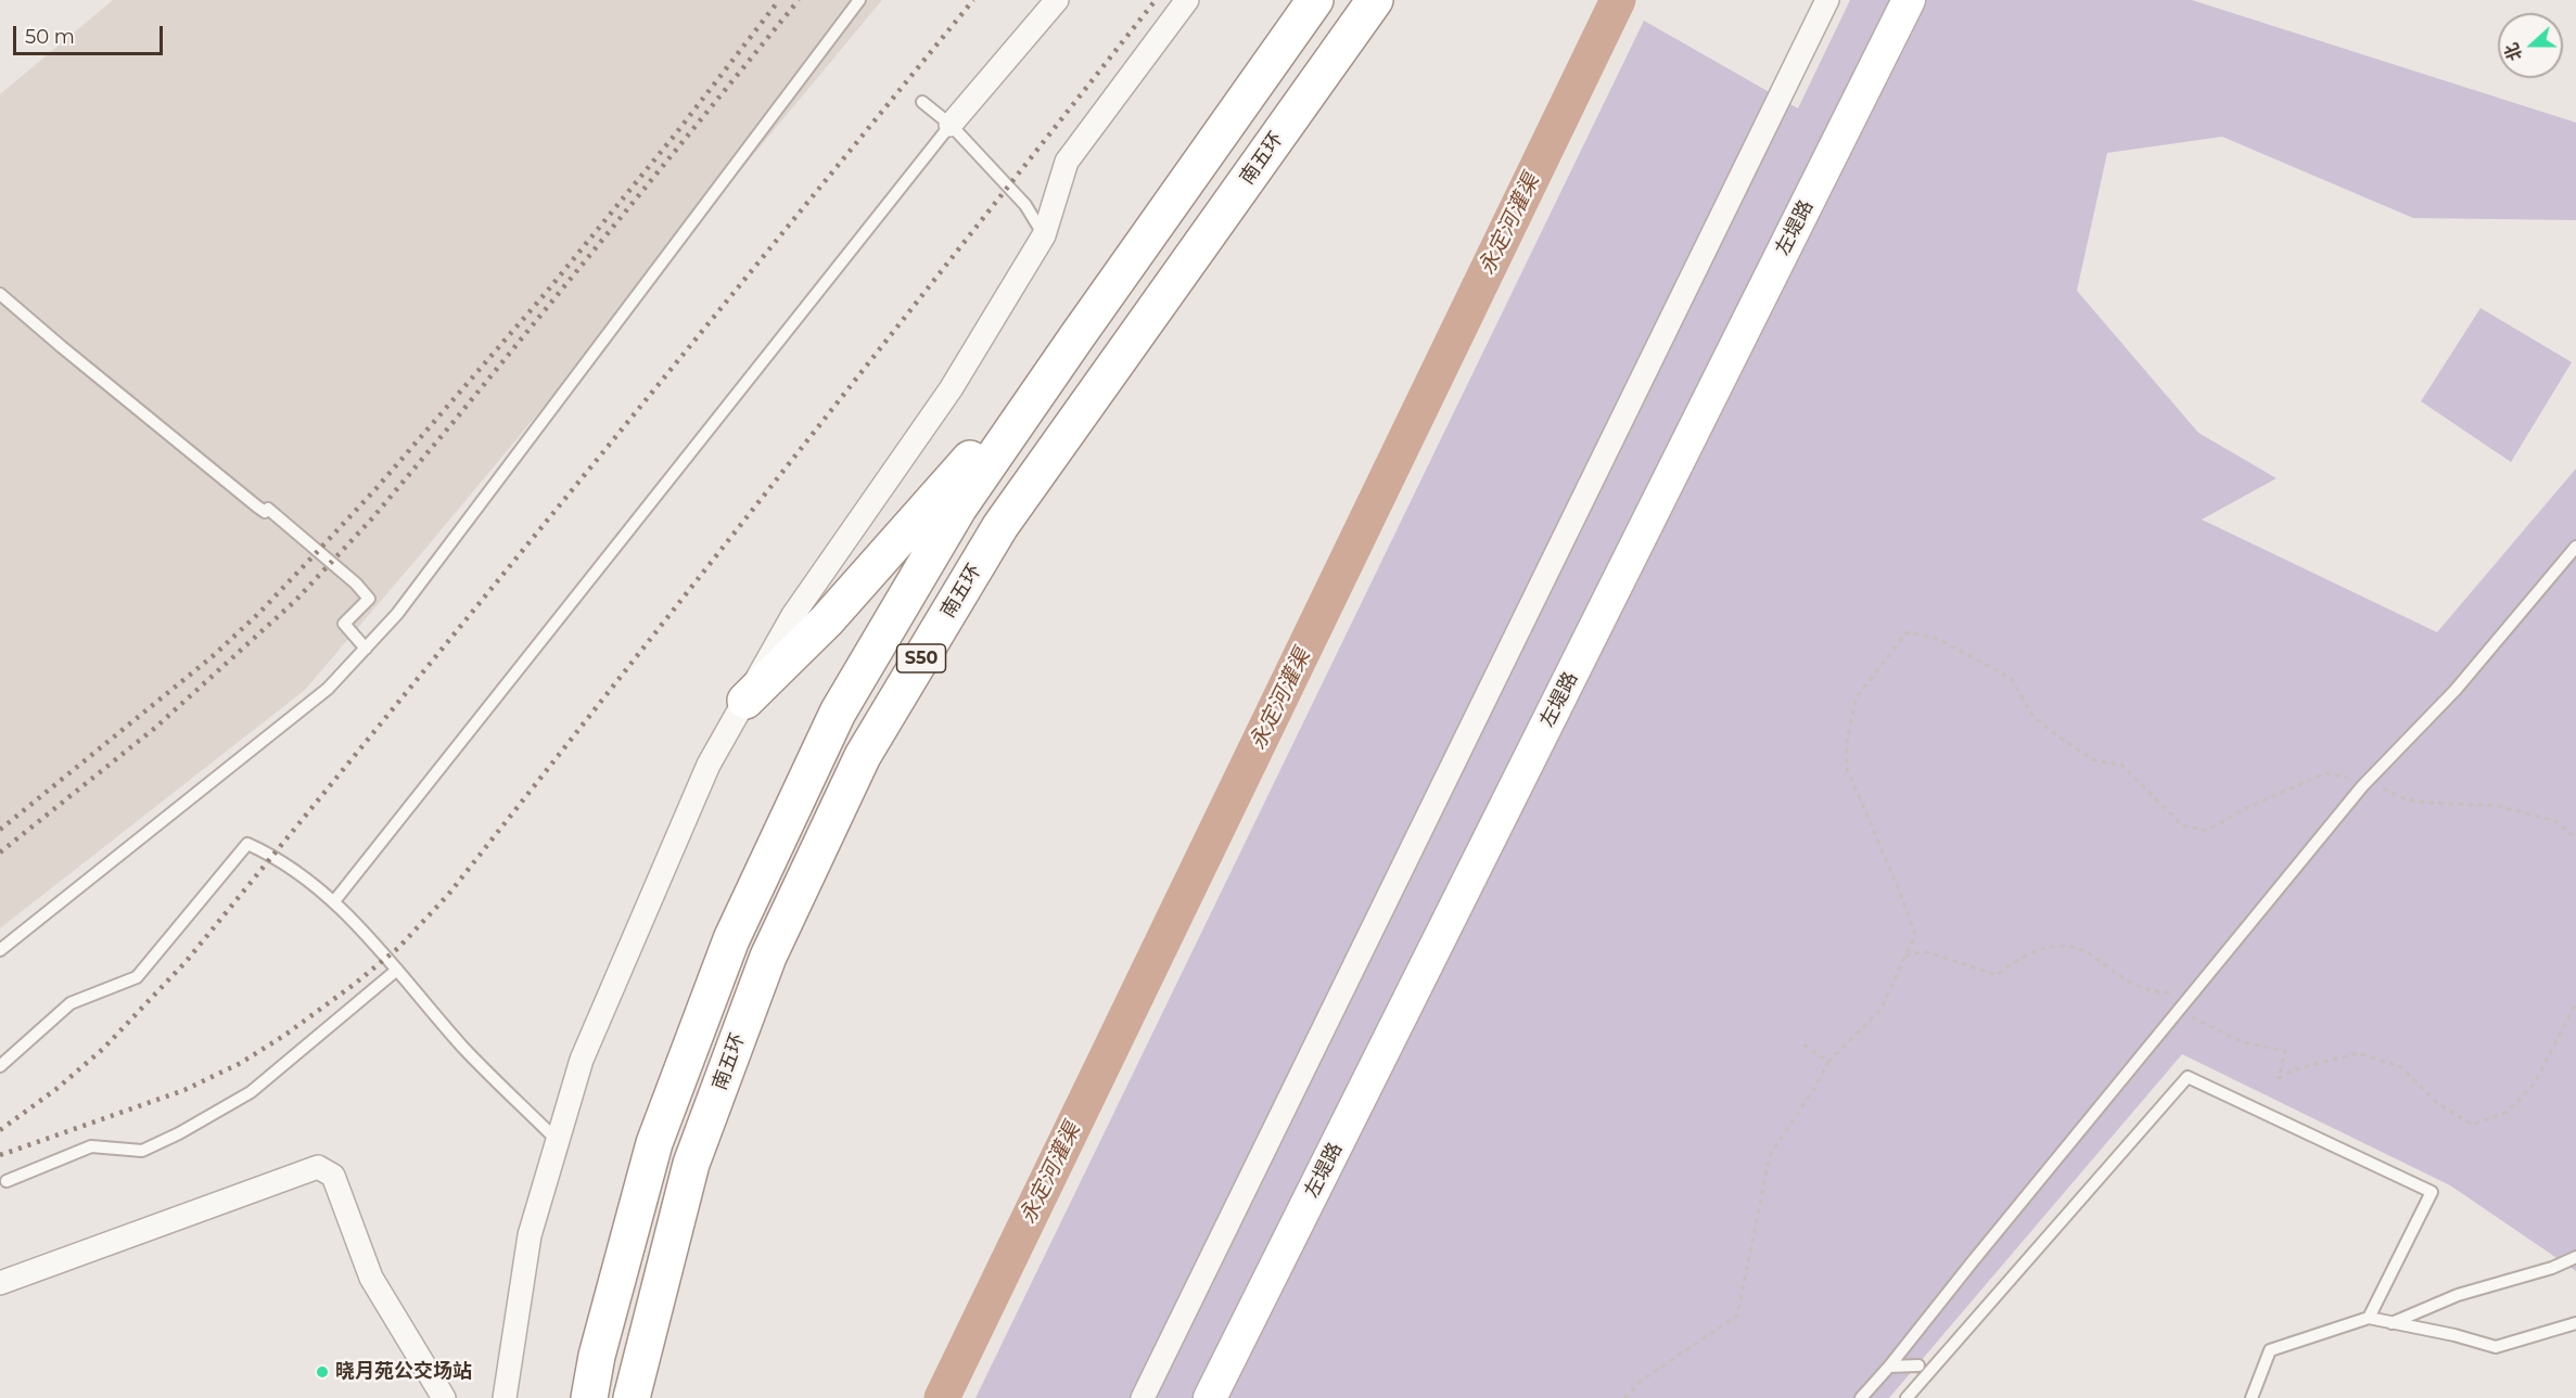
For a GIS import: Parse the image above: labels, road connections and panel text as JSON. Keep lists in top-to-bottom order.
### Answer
{
  "streets": {
    "highway": ["南五环", "S50"],
    "main road": ["左堤路"]
  },
  "water": ["永定河灌渠"],
  "places": ["晓月苑公交场站"],
  "scale_bar": "50 m",
  "north": "left"
}
